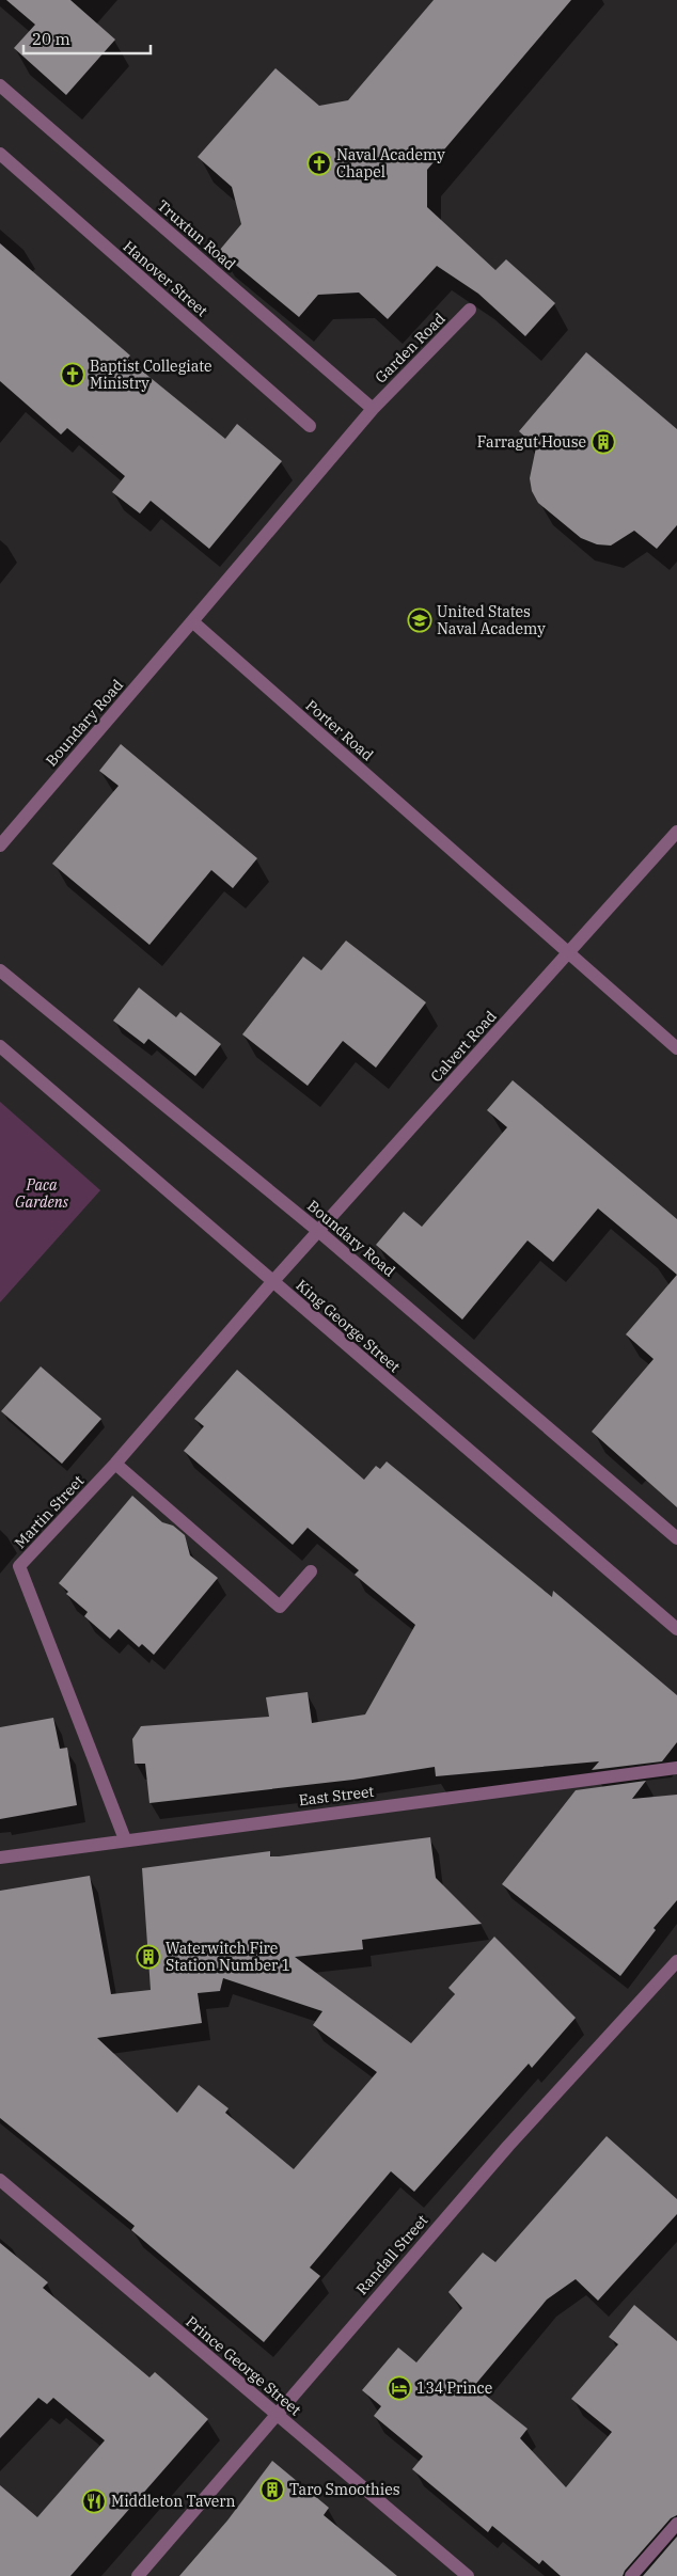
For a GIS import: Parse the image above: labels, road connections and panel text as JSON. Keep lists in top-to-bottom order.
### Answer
{
  "streets": {
    "street": [
      "Truxtun Road",
      "Hanover Street",
      "Garden Road",
      "Boundary Road",
      "Porter Road",
      "Calvert Road",
      "King George Street",
      "Martin Street",
      "East Street",
      "Randall Street",
      "Prince George Street"
    ]
  },
  "crossings": [
    ["Truxtun Road", "Garden Road"],
    ["Boundary Road", "Porter Road"],
    ["Boundary Road", "Calvert Road"],
    ["Porter Road", "Calvert Road"],
    ["Calvert Road", "King George Street"],
    ["Calvert Road", "Martin Street"],
    ["King George Street", "Martin Street"],
    ["Martin Street", "East Street"],
    ["Randall Street", "Prince George Street"]
  ],
  "parks": ["Paca Gardens"],
  "places": {
    "church": ["Naval Academy Chapel", "Baptist Collegiate Ministry"],
    "building": ["Farragut House", "Waterwitch Fire Station Number 1", "Taro Smoothies"],
    "school or university": ["United States Naval Academy"],
    "hotel": ["134 Prince"],
    "restaurant": ["Middleton Tavern"]
  },
  "scale_bar": "20 m"
}
